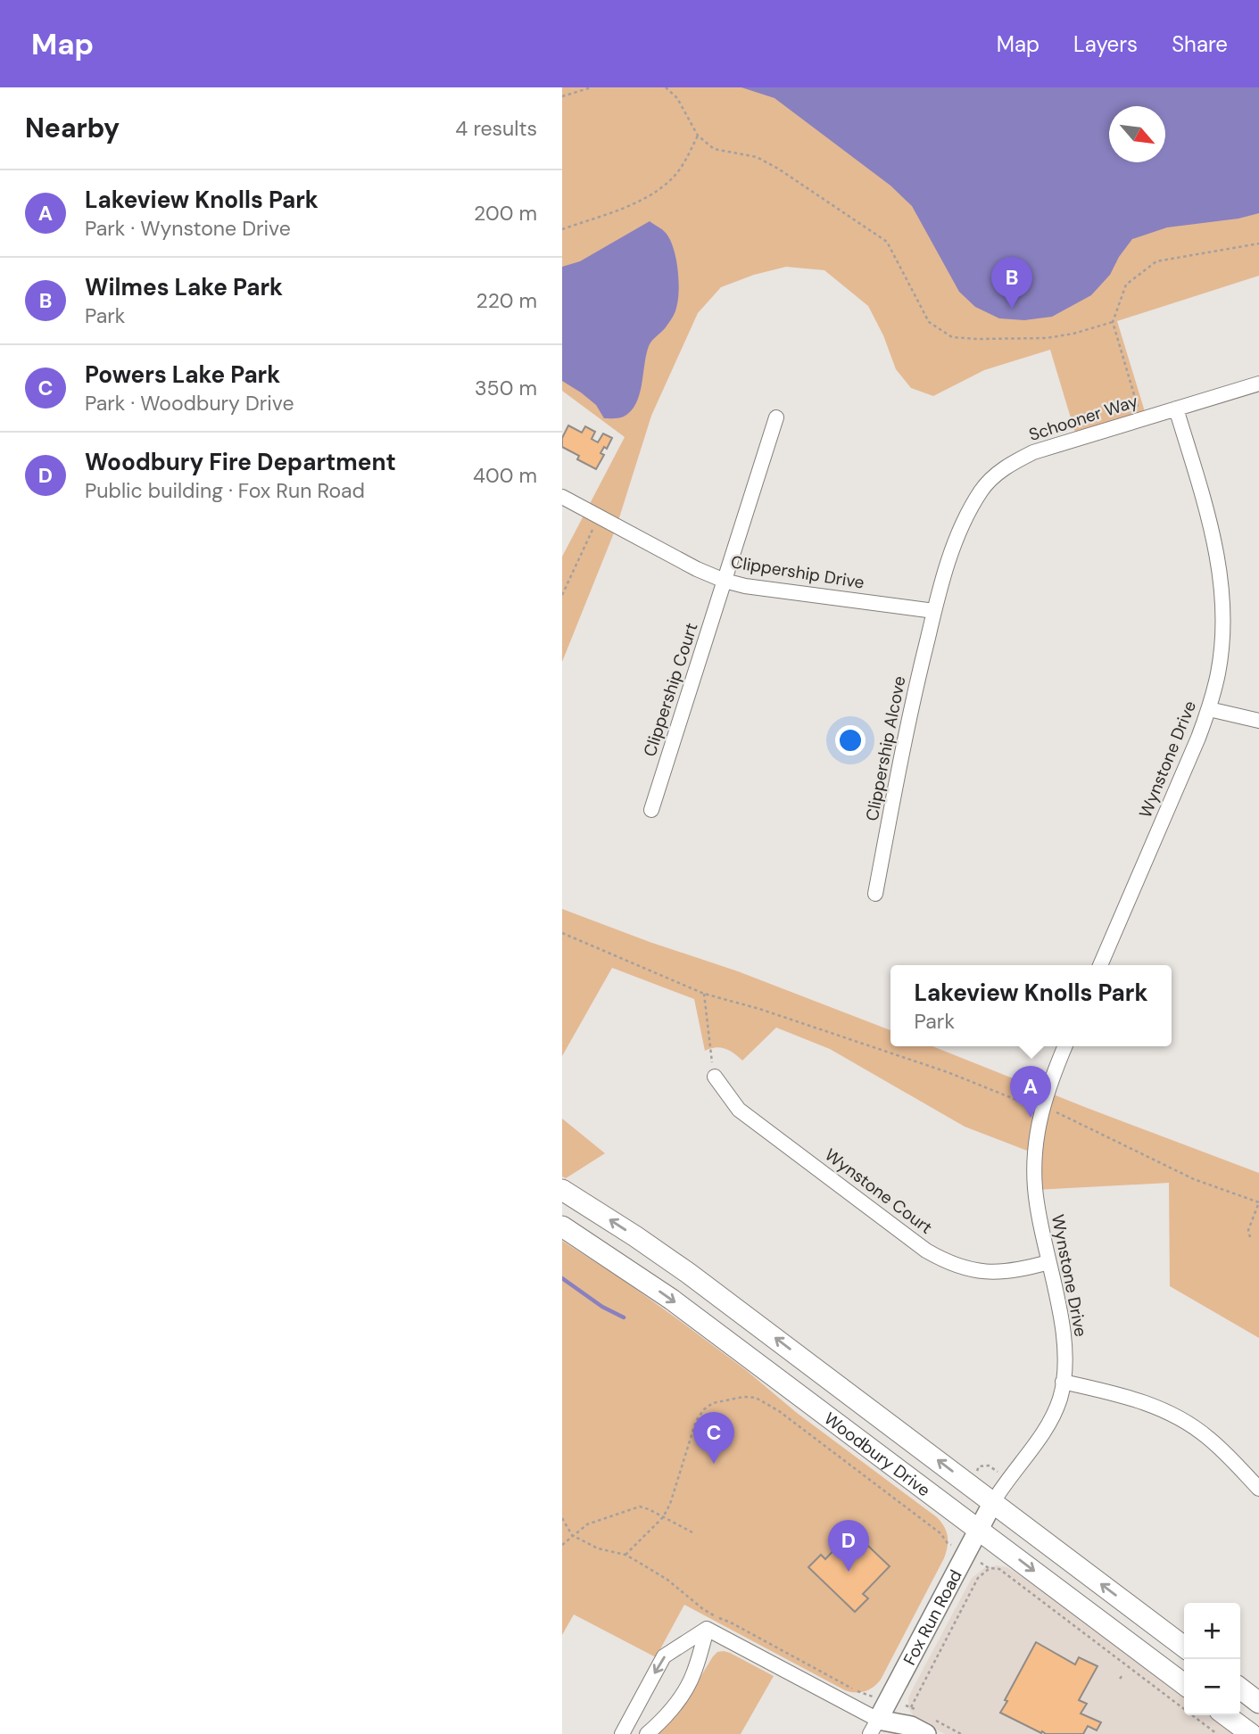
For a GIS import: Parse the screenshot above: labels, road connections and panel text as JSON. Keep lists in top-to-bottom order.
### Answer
{
  "streets": {
    "main road": ["Woodbury Drive"],
    "street": [
      "Schooner Way",
      "Clippership Drive",
      "Clippership Court",
      "Clippership Alcove",
      "Wynstone Drive",
      "Wynstone Court",
      "Fox Run Road"
    ]
  },
  "crossings": [
    ["Schooner Way", "Clippership Drive"],
    ["Schooner Way", "Clippership Alcove"],
    ["Schooner Way", "Wynstone Drive"],
    ["Clippership Drive", "Clippership Court"],
    ["Clippership Drive", "Clippership Alcove"],
    ["Wynstone Drive", "Wynstone Court"],
    ["Wynstone Drive", "Woodbury Drive"],
    ["Wynstone Drive", "Fox Run Road"],
    ["Woodbury Drive", "Fox Run Road"]
  ],
  "north": "bottom right",
  "page": {
    "header": "Map",
    "nav": ["Map", "Layers", "Share"],
    "heading": ["Nearby", "4 results"],
    "list": [
      {
        "mark": "A",
        "name": "Lakeview Knolls Park",
        "note": "Park · Wynstone Drive",
        "value": "200 m"
      },
      {
        "mark": "B",
        "name": "Wilmes Lake Park",
        "note": "Park",
        "value": "220 m"
      },
      {
        "mark": "C",
        "name": "Powers Lake Park",
        "note": "Park · Woodbury Drive",
        "value": "350 m"
      },
      {
        "mark": "D",
        "name": "Woodbury Fire Department",
        "note": "Public building · Fox Run Road",
        "value": "400 m"
      }
    ],
    "pins": [
      "B",
      "A",
      "C",
      "D"
    ],
    "popup": ["Lakeview Knolls Park", "Park"],
    "map_buttons": ["+", "−"]
  }
}
